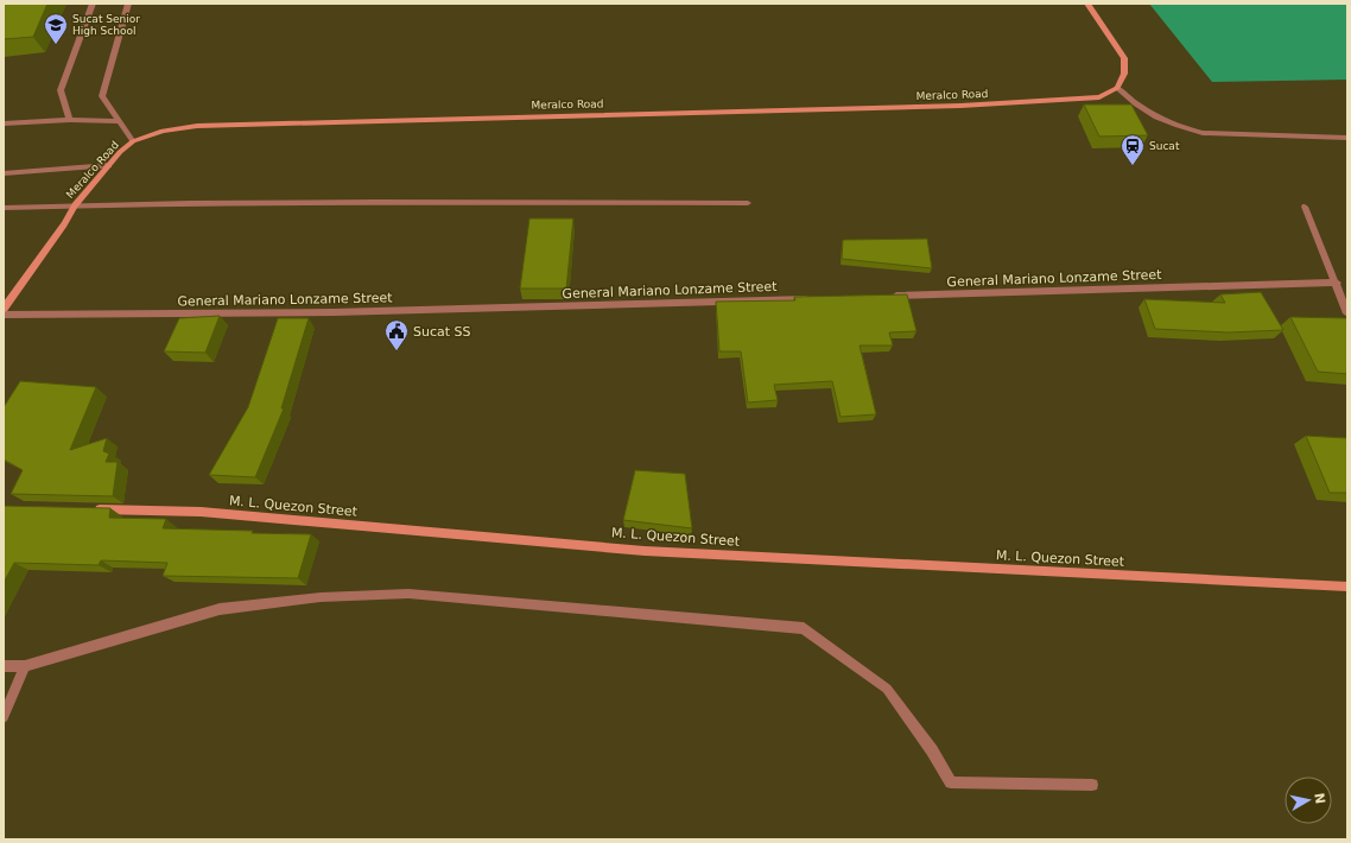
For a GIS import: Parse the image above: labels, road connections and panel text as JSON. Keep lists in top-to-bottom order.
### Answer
{
  "streets": {
    "main road": ["Meralco Road", "M. L. Quezon Street"],
    "street": ["General Mariano Lonzame Street"]
  },
  "places": {
    "school or university": ["Sucat Senior High School"],
    "station": ["Sucat"],
    "public building": ["Sucat SS"]
  },
  "north": "right"
}
